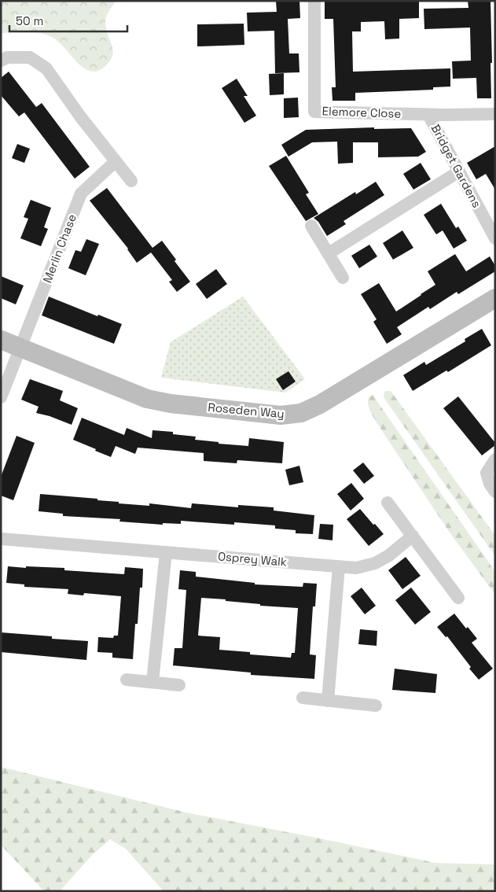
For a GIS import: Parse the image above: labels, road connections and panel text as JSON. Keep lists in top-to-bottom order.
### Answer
{
  "streets": {
    "street": [
      "Elemore Close",
      "Bridget Gardens",
      "Merlin Chase",
      "Roseden Way",
      "Osprey Walk"
    ]
  },
  "crossings": [
    ["Elemore Close", "Bridget Gardens"],
    ["Merlin Chase", "Roseden Way"]
  ],
  "scale_bar": "50 m"
}
